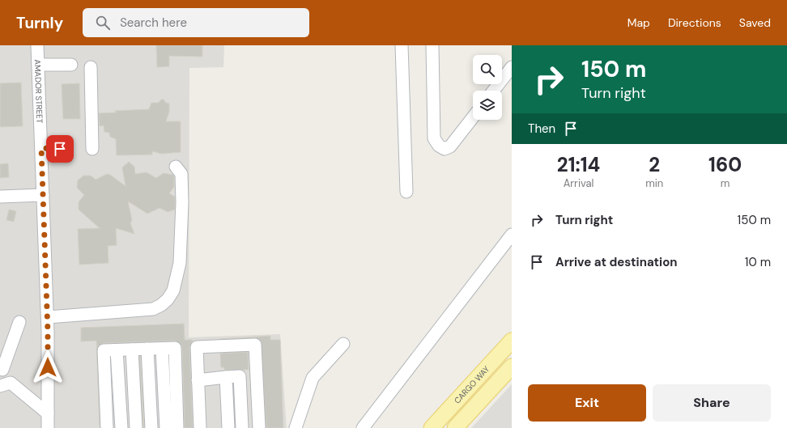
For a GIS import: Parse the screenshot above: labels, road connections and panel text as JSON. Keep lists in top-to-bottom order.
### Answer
{
  "streets": {
    "main road": ["CARGO WAY"],
    "street": ["AMADOR STREET"]
  },
  "page": {
    "header": "Turnly",
    "search": "Search here",
    "nav": ["Map", "Directions", "Saved"],
    "turn": ["150 m", "Turn right"],
    "then": "Then",
    "eta": [
      "21:14",
      "Arrival",
      "2",
      "min",
      "160",
      "m"
    ],
    "list": [
      {
        "name": "Turn right",
        "value": "150 m"
      },
      {
        "name": "Arrive at destination",
        "value": "10 m"
      }
    ],
    "buttons": ["Exit", "Share"]
  }
}
